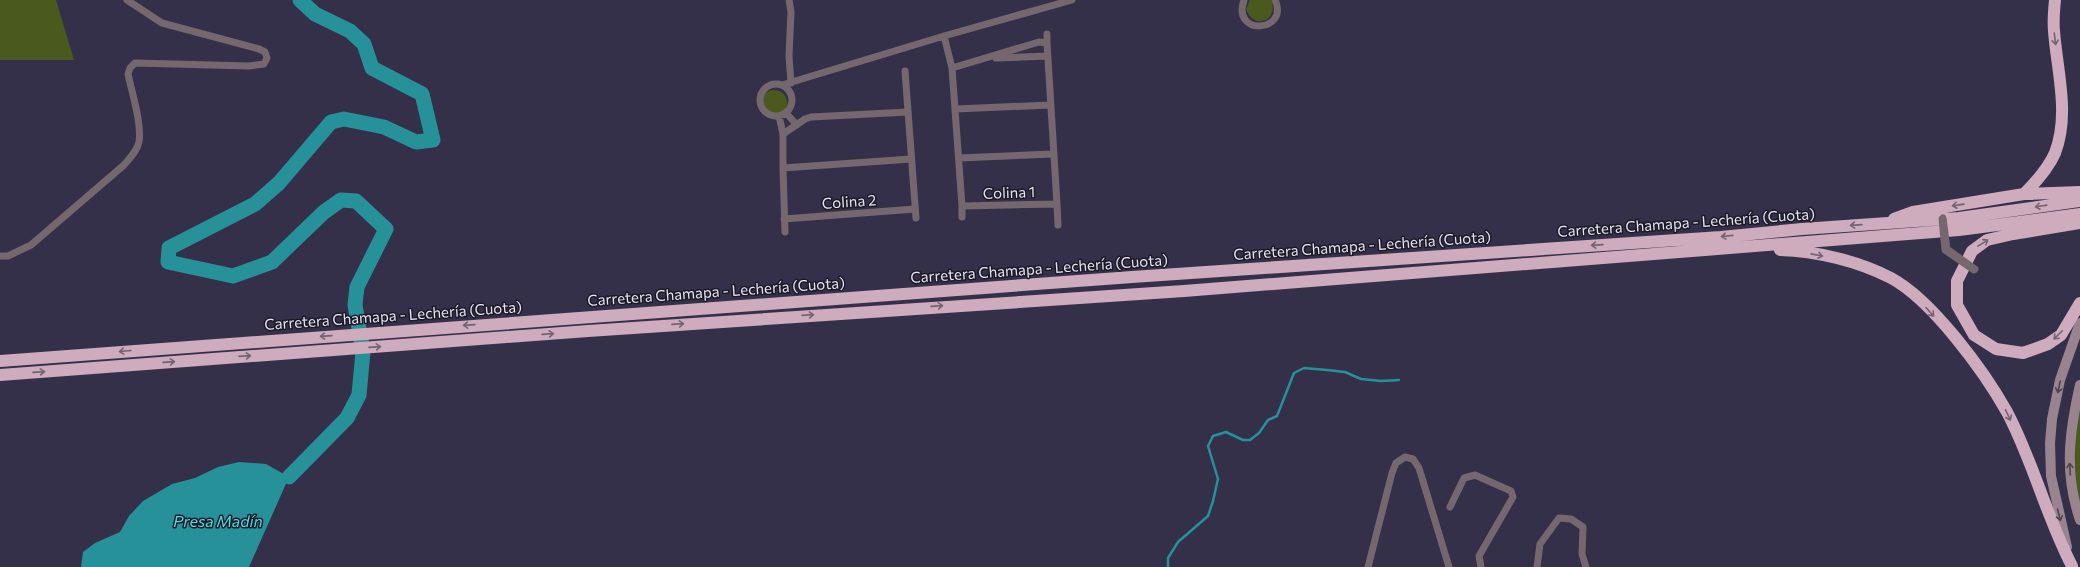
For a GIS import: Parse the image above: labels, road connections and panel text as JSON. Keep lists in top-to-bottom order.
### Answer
{
  "streets": {
    "highway": ["Carretera Chamapa - Lechería (Cuota)"],
    "street": ["Colina 1", "Colina 2"]
  },
  "water": ["Presa Madín"]
}
